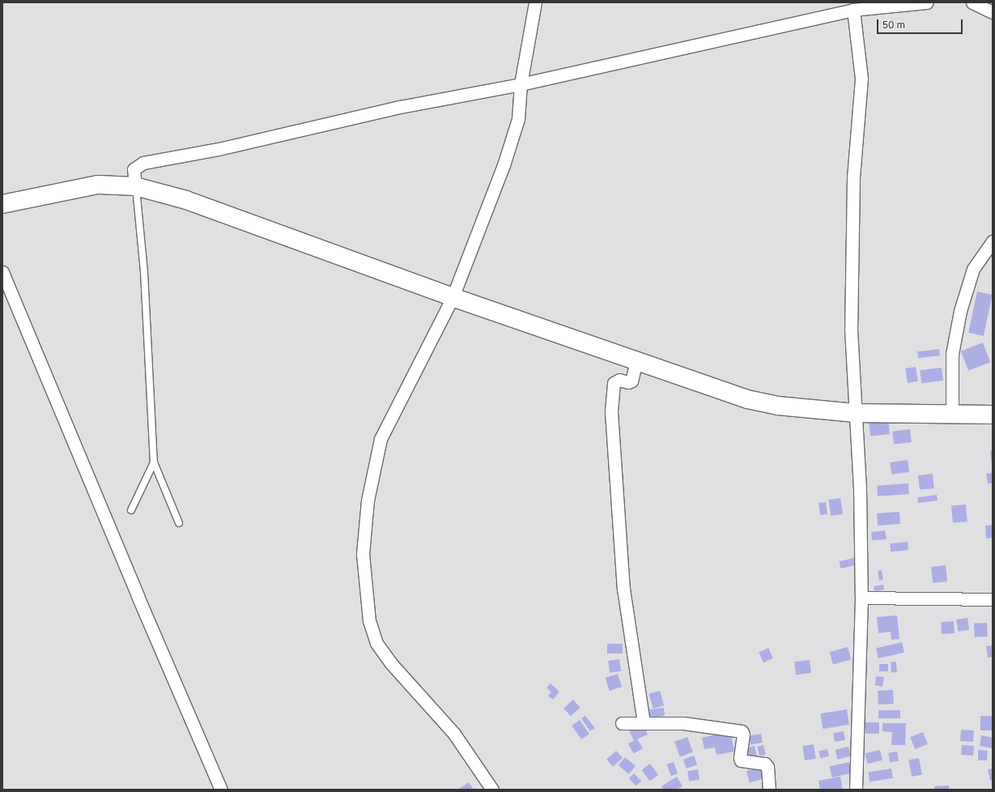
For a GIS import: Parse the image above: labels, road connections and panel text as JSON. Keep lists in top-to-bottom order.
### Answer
{
  "scale_bar": "50 m"
}
